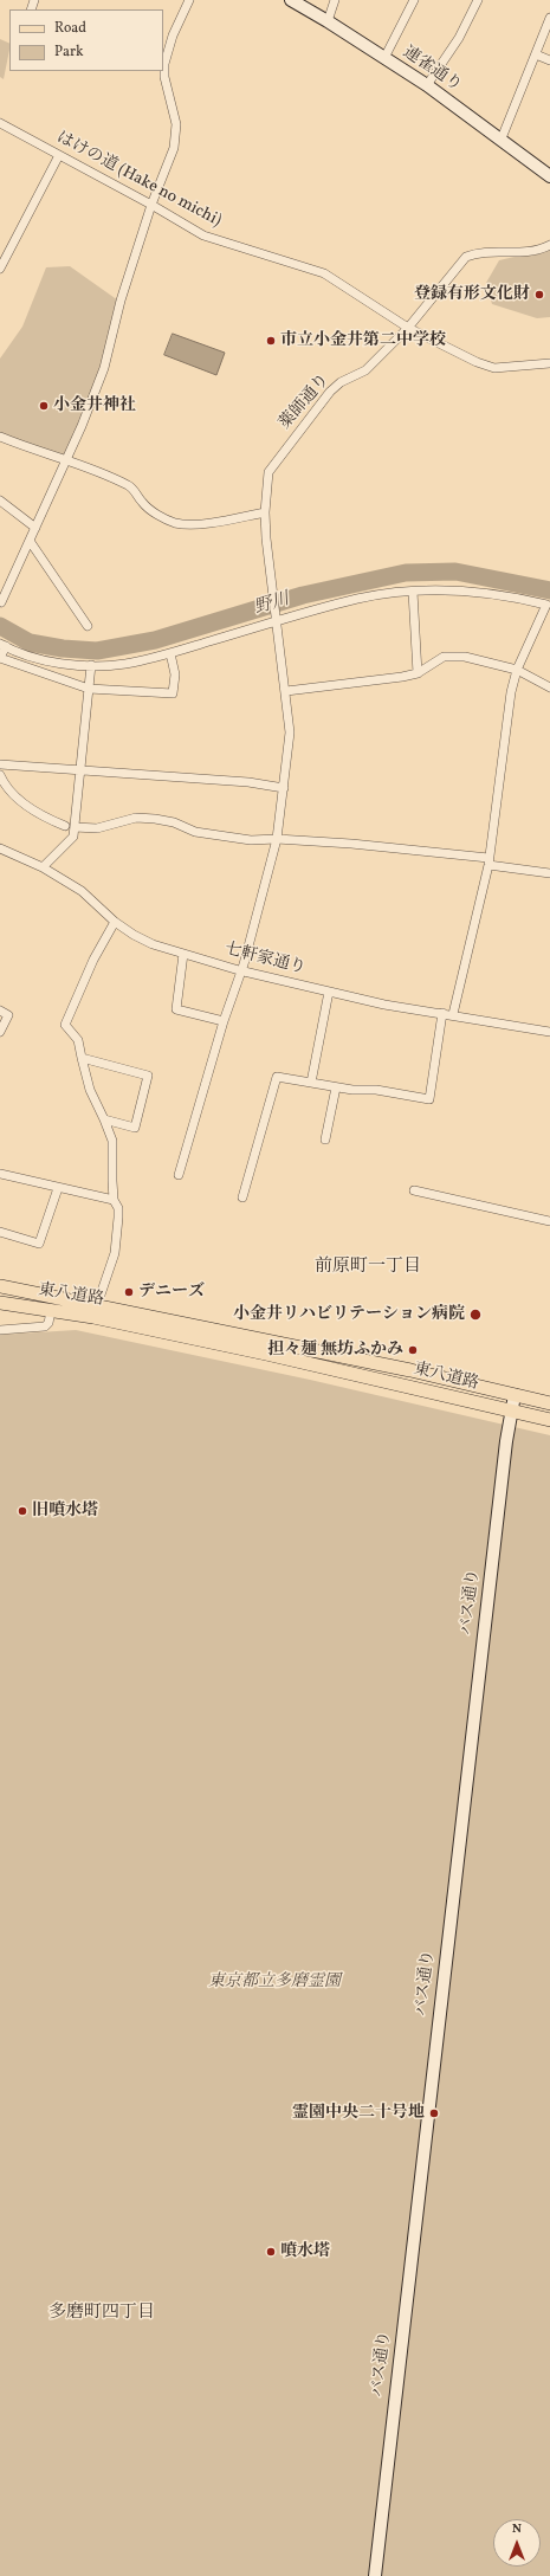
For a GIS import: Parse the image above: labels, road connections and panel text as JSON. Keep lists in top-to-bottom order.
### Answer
{
  "streets": {
    "main road": ["東八道路"],
    "street": [
      "連雀通り",
      "はけの道 (Hake no michi)",
      "薬師通り",
      "七軒家通り",
      "バス通り"
    ]
  },
  "crossings": [
    ["はけの道 (Hake no michi)", "薬師通り"],
    ["東八道路", "バス通り"]
  ],
  "districts": ["前原町一丁目", "多磨町四丁目"],
  "water": ["野川"],
  "parks": ["東京都立多磨霊園"],
  "places": [
    "登録有形文化財",
    "市立小金井第二中学校",
    "小金井神社",
    "デニーズ",
    "小金井リハビリテーション病院",
    "担々麺 無坊ふかみ",
    "旧噴水塔",
    "霊園中央二十号地",
    "噴水塔"
  ],
  "legend": ["Road", "Park"],
  "north": "top"
}
